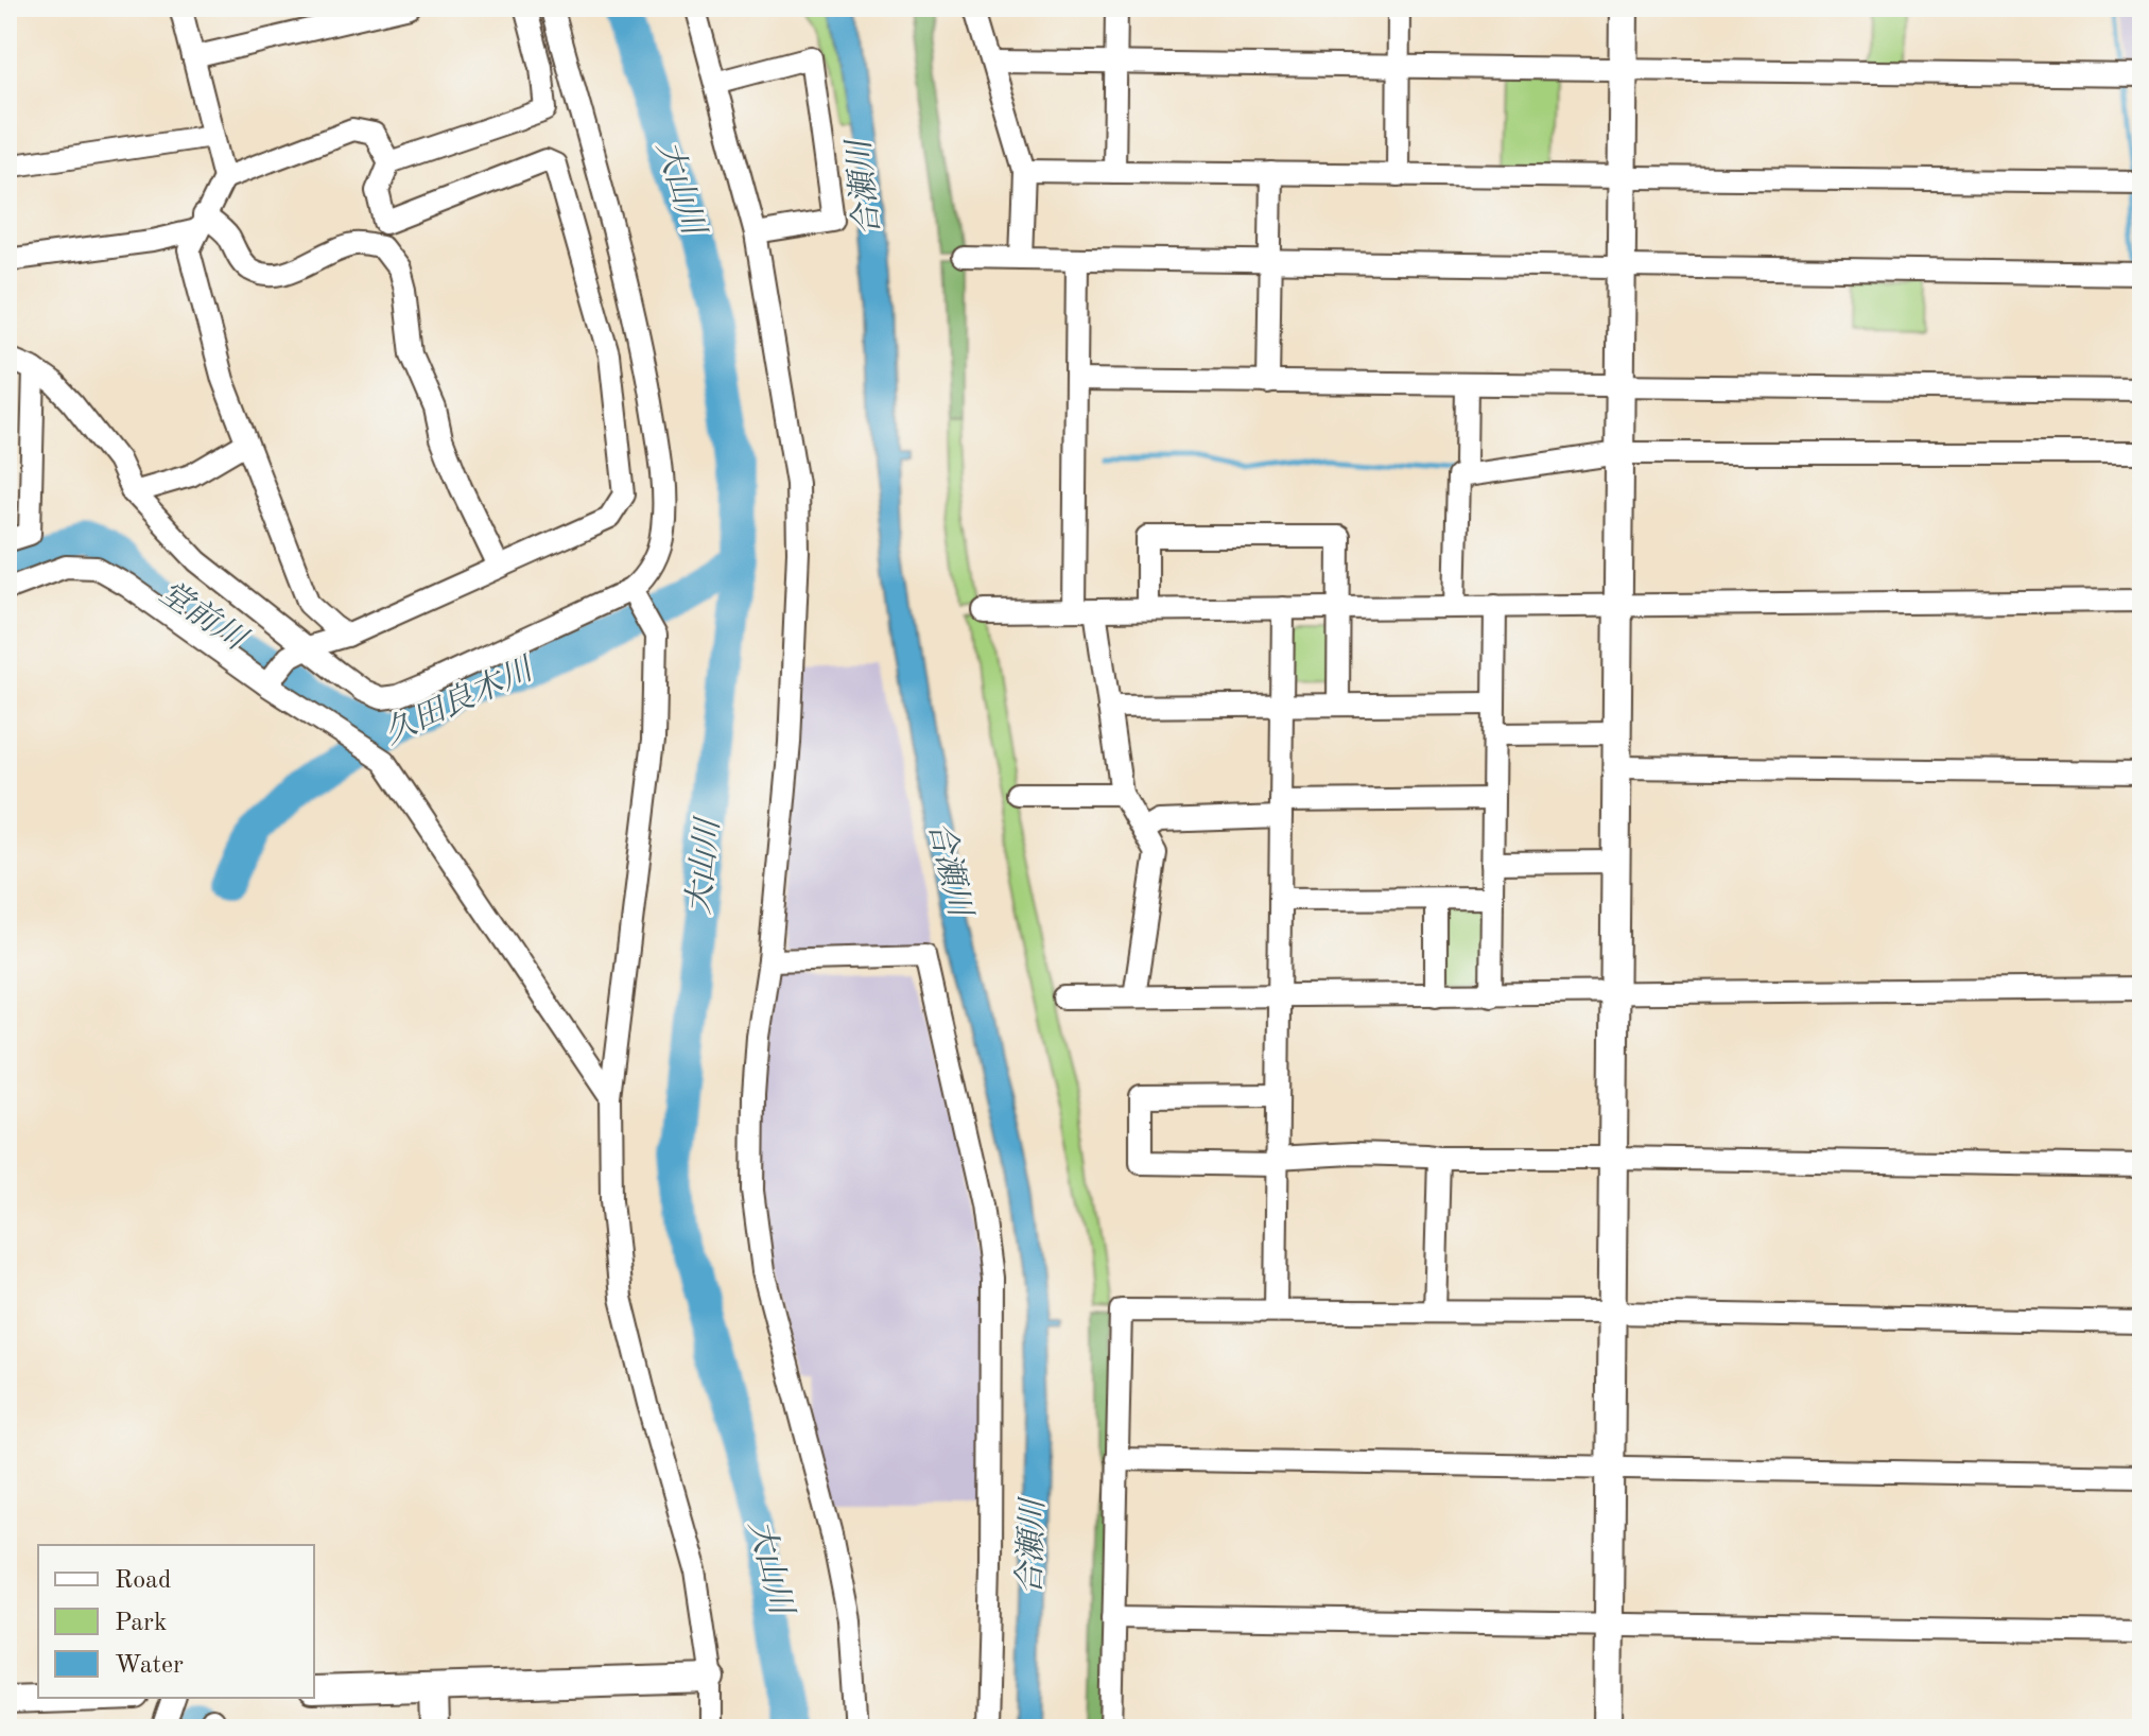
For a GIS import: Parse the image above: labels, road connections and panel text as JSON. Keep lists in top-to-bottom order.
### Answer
{
  "water": [
    "大山川",
    "合瀬川",
    "堂前川",
    "久田良木川"
  ],
  "legend": ["Road", "Park", "Water"]
}
